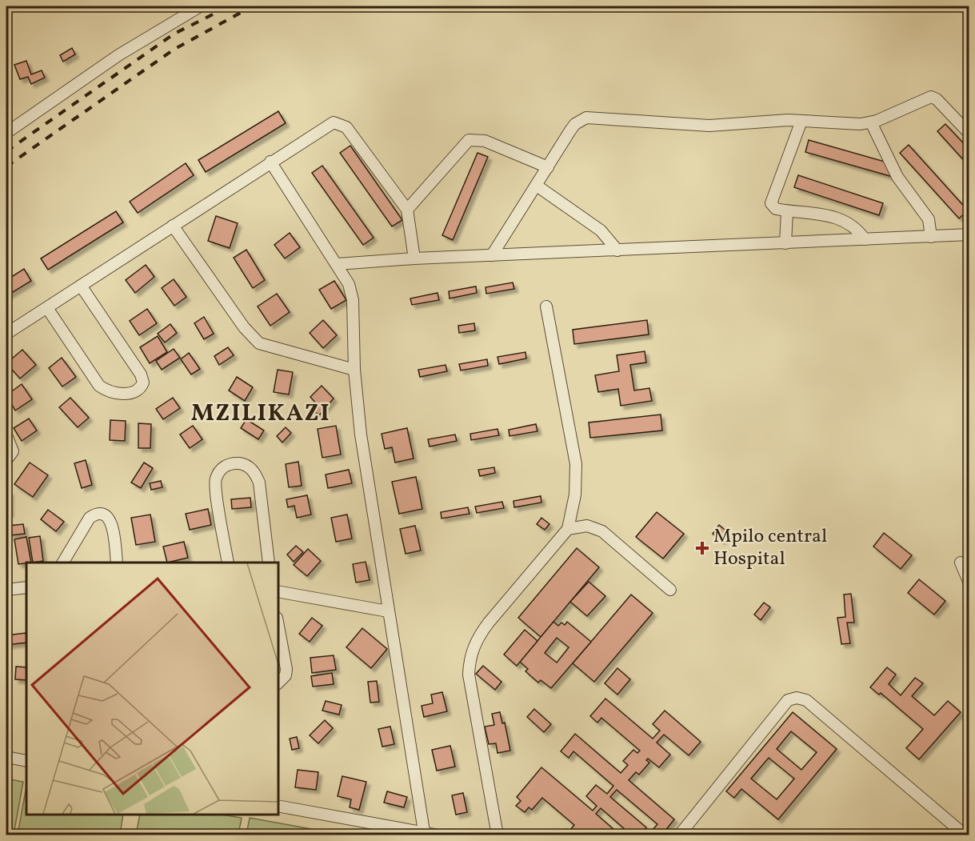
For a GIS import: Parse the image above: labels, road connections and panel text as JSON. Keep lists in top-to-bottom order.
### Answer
{
  "districts": ["MZILIKAZI"],
  "places": {
    "health": ["Mpilo central Hospital"]
  }
}
